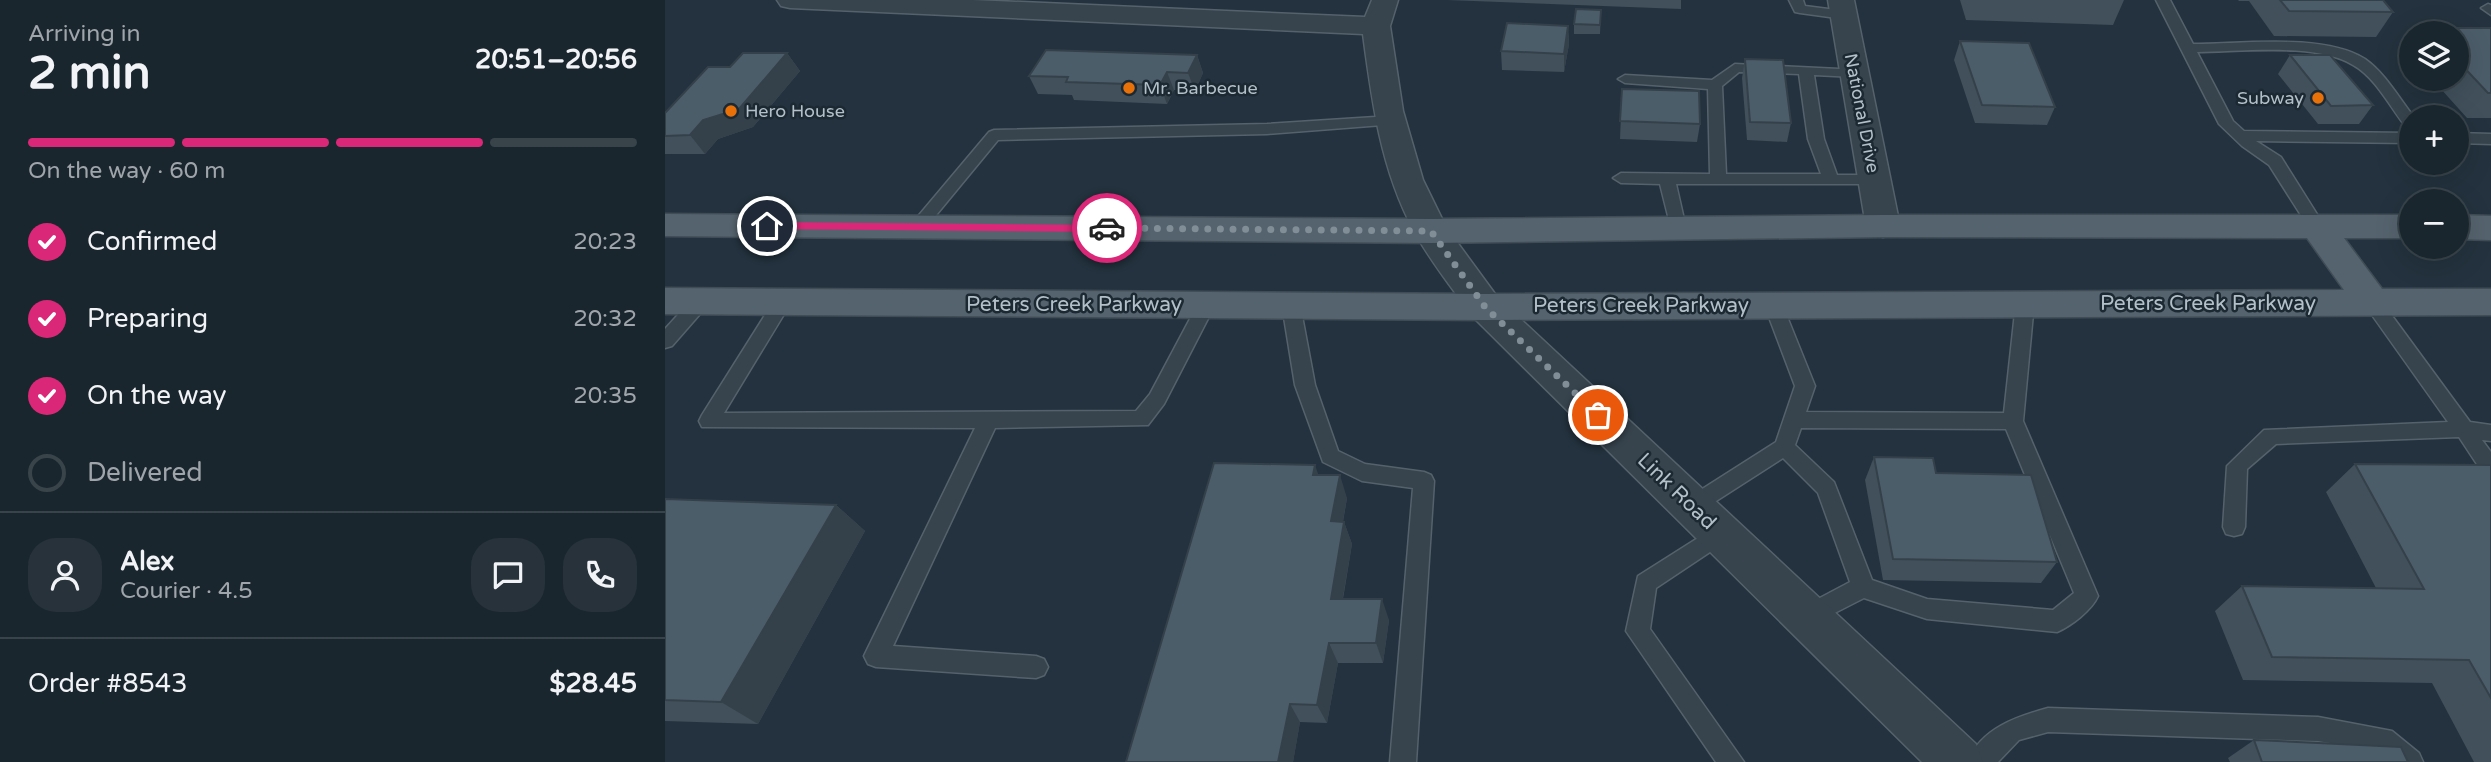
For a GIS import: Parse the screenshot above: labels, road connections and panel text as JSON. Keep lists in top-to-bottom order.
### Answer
{
  "streets": {
    "main road": ["Peters Creek Parkway"],
    "street": ["National Drive", "Link Road"]
  },
  "crossings": [
    ["Peters Creek Parkway", "Link Road"]
  ],
  "places": ["Mr. Barbecue", "Subway", "Hero House"],
  "page": {
    "heading": ["2 min", "Arriving in", "20:51–20:56"],
    "panel": [
      "Alex",
      "Courier · 4.5",
      "Order #8543",
      "$28.45"
    ],
    "map_buttons": ["+", "−"],
    "bar": "On the way · 60 m",
    "list": [
      ["Confirmed", "20:23"],
      ["Preparing", "20:32"],
      ["On the way", "20:35"],
      "Delivered"
    ]
  }
}
